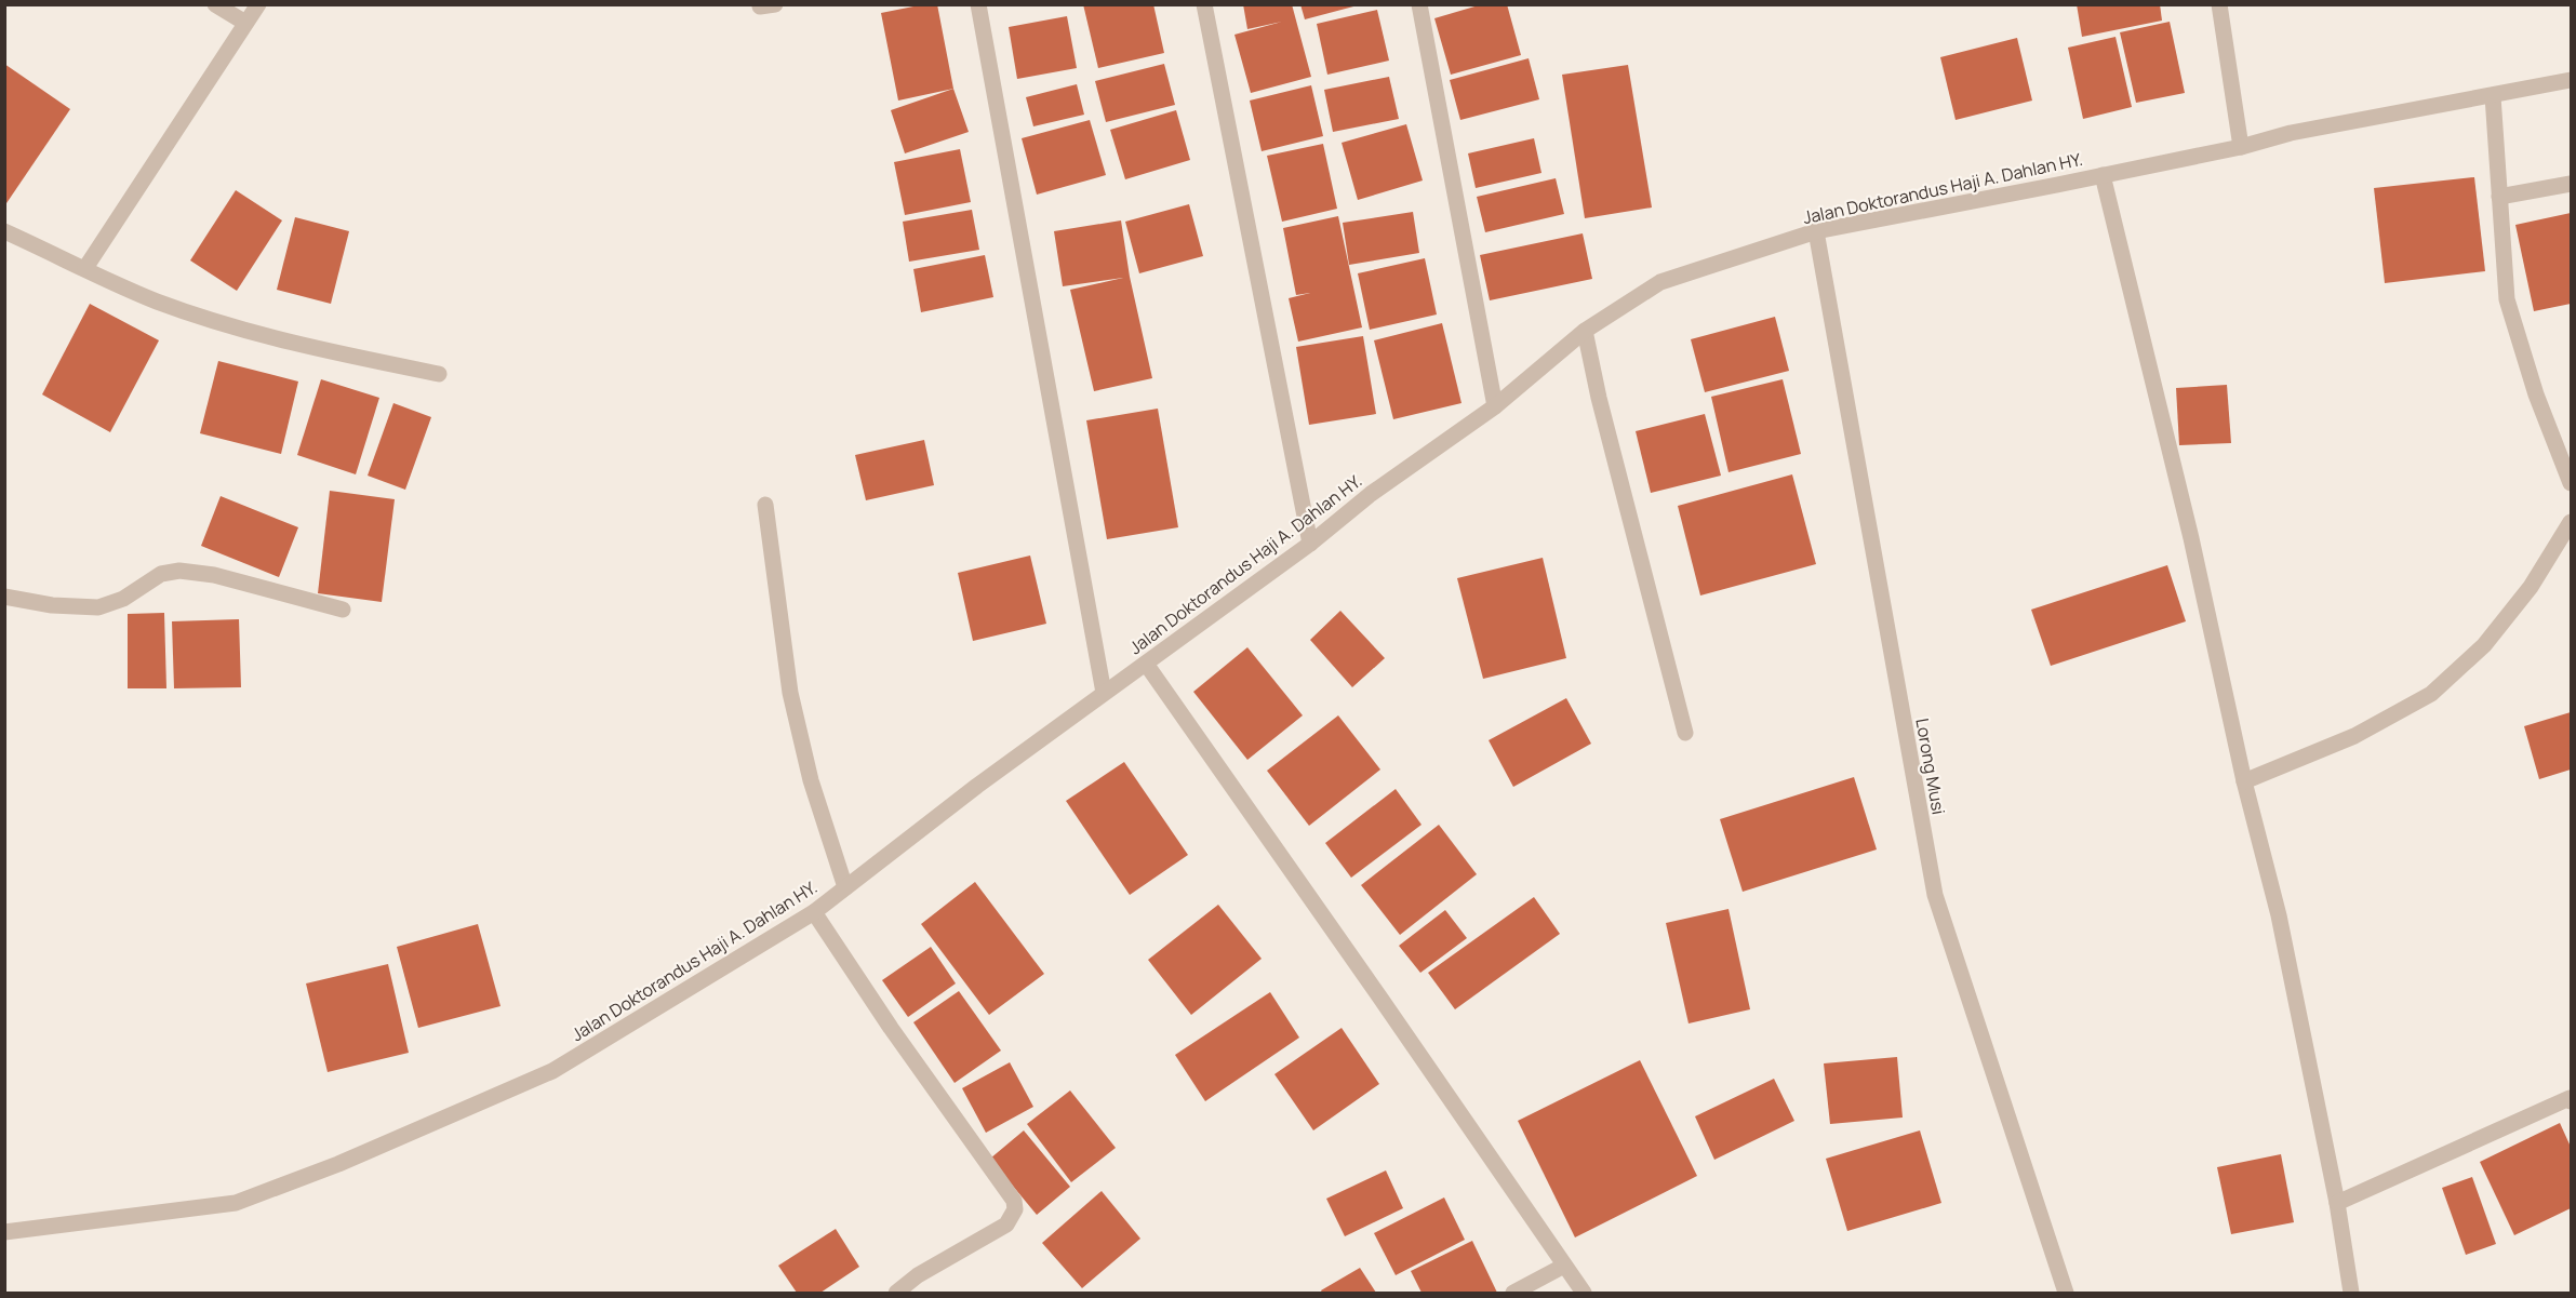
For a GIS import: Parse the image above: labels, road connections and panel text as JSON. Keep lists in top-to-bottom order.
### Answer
{
  "streets": {
    "street": ["Jalan Doktorandus Haji A. Dahlan HY.", "Lorong Musi"]
  },
  "crossings": [
    ["Jalan Doktorandus Haji A. Dahlan HY.", "Lorong Musi"]
  ]
}
